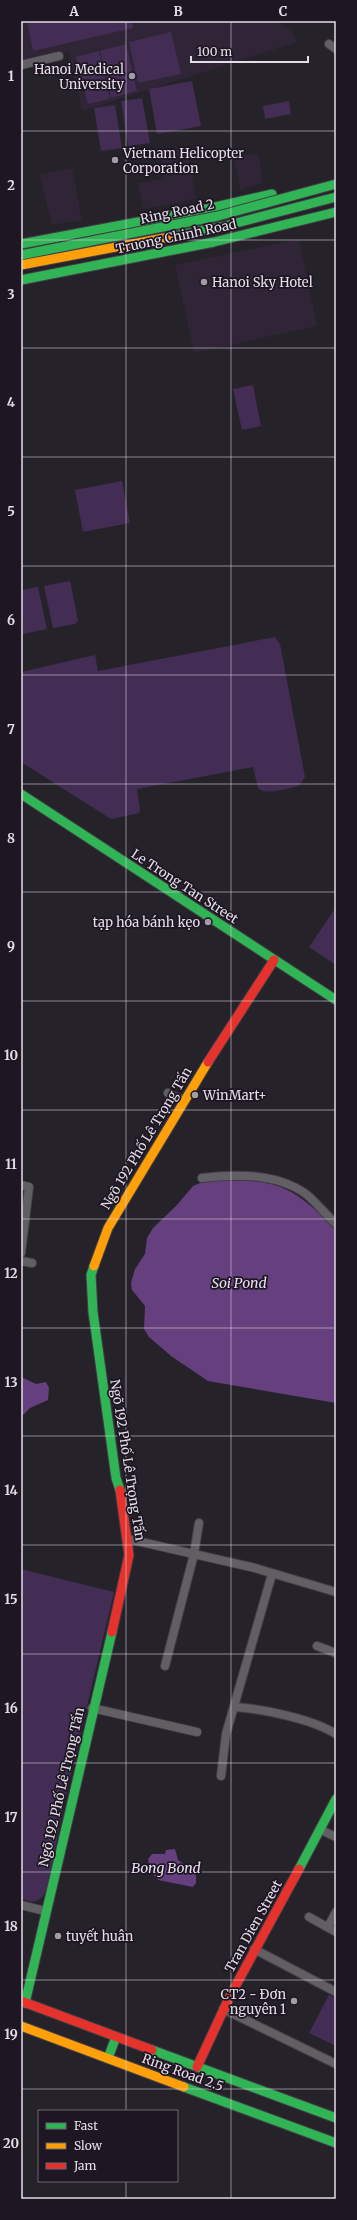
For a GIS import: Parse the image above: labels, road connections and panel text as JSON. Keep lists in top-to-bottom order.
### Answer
{
  "streets": {
    "main road": [
      "Ring Road 2",
      "Truong Chinh Road",
      "Le Trong Tan Street",
      "Ngõ 192 Phố Lê Trọng Tấn",
      "Tran Dien Street",
      "Ring Road 2.5"
    ]
  },
  "crossings": [
    ["Le Trong Tan Street", "Ngõ 192 Phố Lê Trọng Tấn"],
    ["Ngõ 192 Phố Lê Trọng Tấn", "Ring Road 2.5"],
    ["Tran Dien Street", "Ring Road 2.5"]
  ],
  "water": ["Soi Pond", "Bong Bond"],
  "places": [
    "Hanoi Medical University",
    "Vietnam Helicopter Corporation",
    "Hanoi Sky Hotel",
    "tạp hóa bánh kẹo",
    "WinMart+",
    "tuyết huân",
    "CT2 - Đơn nguyên 1"
  ],
  "legend": ["Fast", "Slow", "Jam"],
  "scale_bar": "100 m",
  "grid": {
    "columns": ["A", "B", "C"],
    "rows": [
      "1",
      "2",
      "3",
      "4",
      "5",
      "6",
      "7",
      "8",
      "9",
      "10",
      "11",
      "12",
      "13",
      "14",
      "15",
      "16",
      "17",
      "18",
      "19",
      "20"
    ]
  }
}
